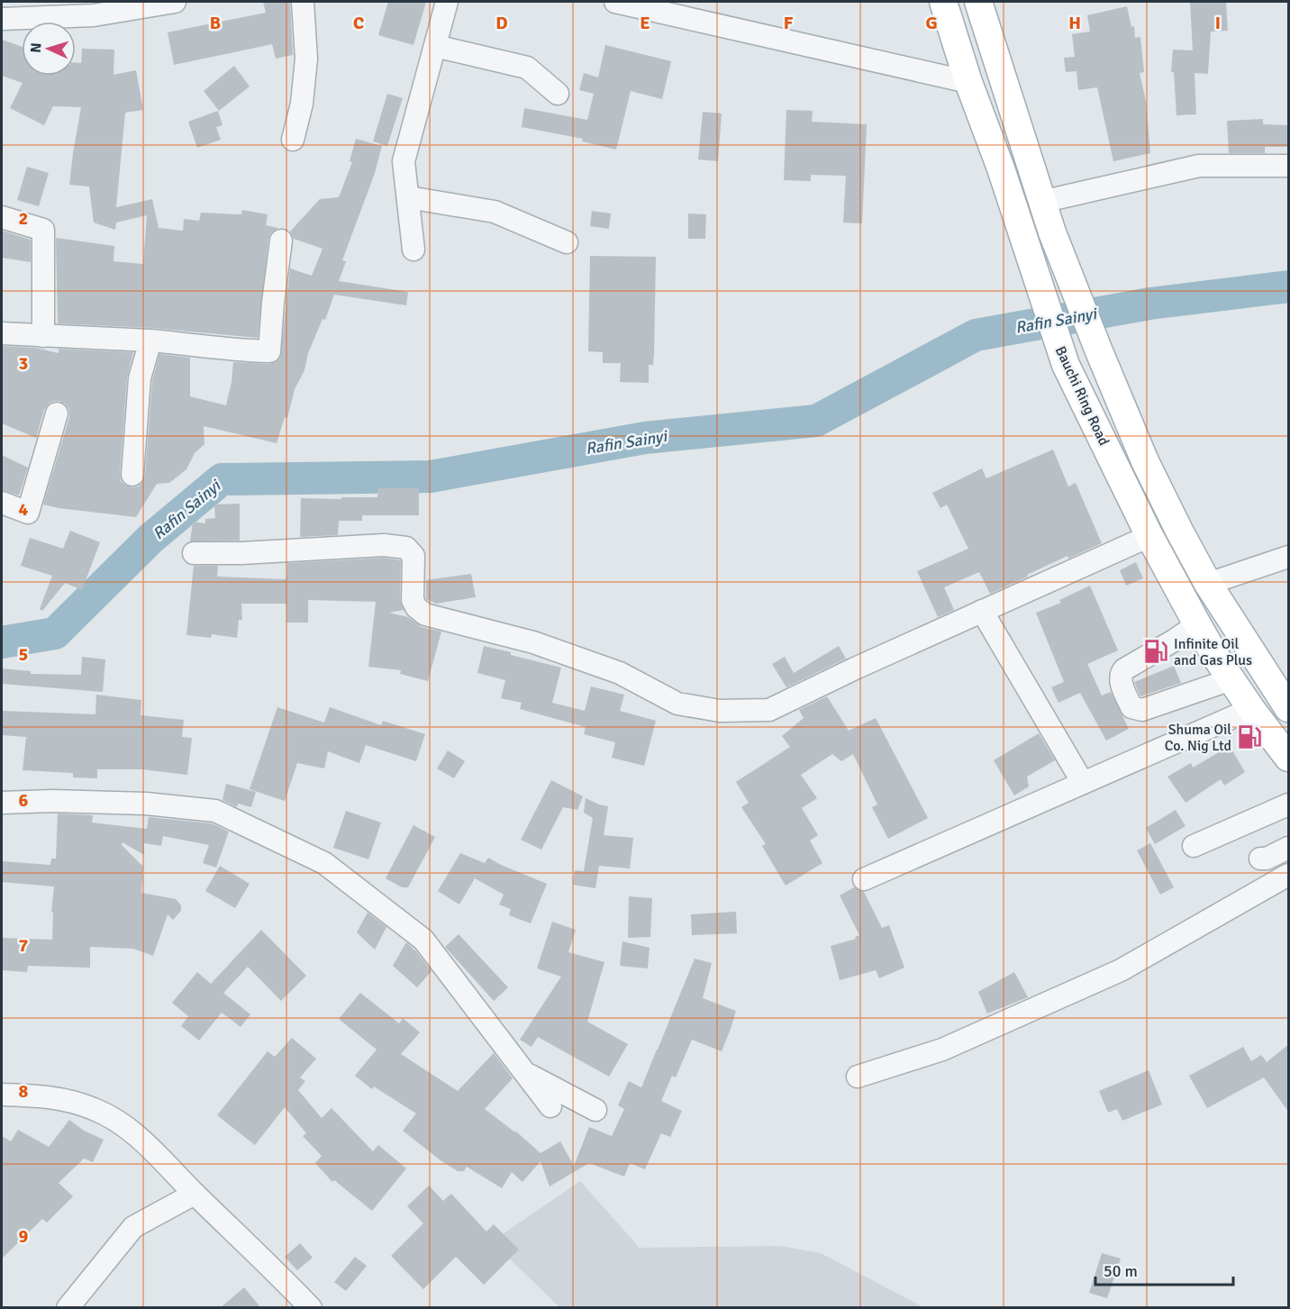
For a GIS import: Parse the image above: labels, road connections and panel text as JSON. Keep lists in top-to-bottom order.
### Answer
{
  "streets": {
    "main road": ["Bauchi Ring Road"]
  },
  "water": ["Rafin Sainyi"],
  "places": {
    "fuel station": ["Infinite Oil and Gas Plus", "Shuma Oil Co. Nig Ltd"]
  },
  "scale_bar": "50 m",
  "north": "left",
  "grid": {
    "columns": [
      "B",
      "C",
      "D",
      "E",
      "F",
      "G",
      "H",
      "I"
    ],
    "rows": [
      "2",
      "3",
      "4",
      "5",
      "6",
      "7",
      "8",
      "9"
    ]
  }
}
